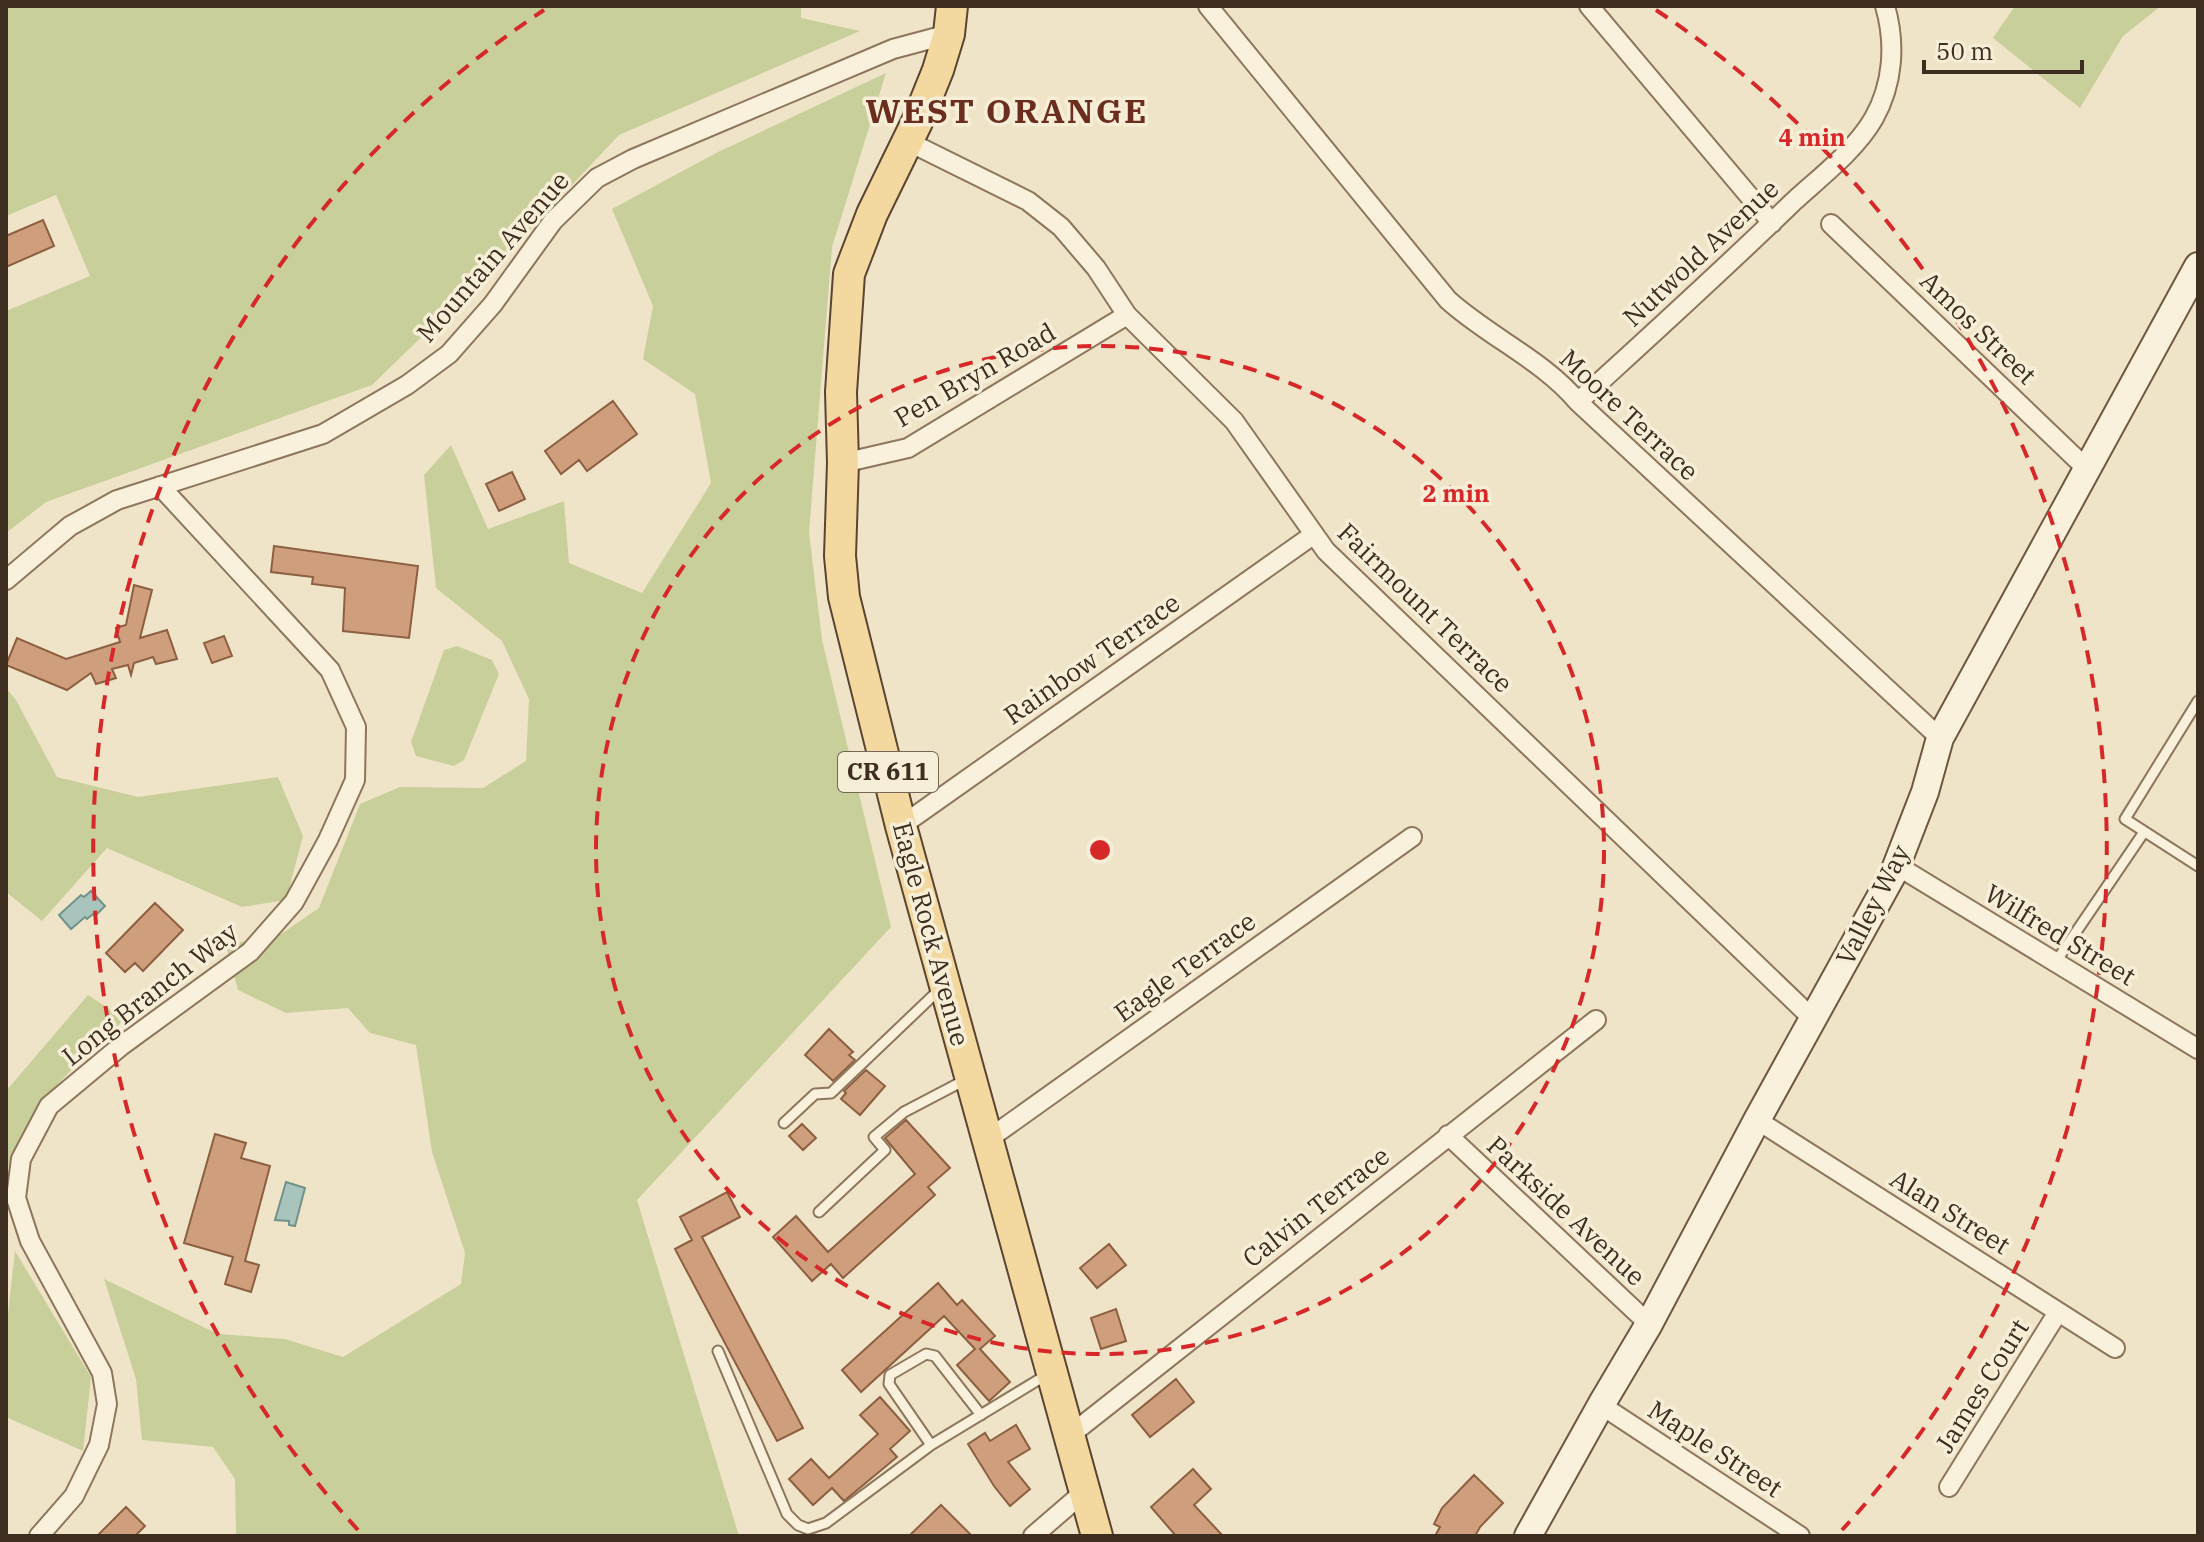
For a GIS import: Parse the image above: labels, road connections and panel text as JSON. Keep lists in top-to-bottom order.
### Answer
{
  "streets": {
    "main road": ["CR 611", "Eagle Rock Avenue"],
    "street": [
      "Nutwold Avenue",
      "Mountain Avenue",
      "Amos Street",
      "Pen Bryn Road",
      "Moore Terrace",
      "Fairmount Terrace",
      "Rainbow Terrace",
      "Valley Way",
      "Wilfred Street",
      "Eagle Terrace",
      "Long Branch Way",
      "Calvin Terrace",
      "Parkside Avenue",
      "Alan Street",
      "James Court",
      "Maple Street"
    ]
  },
  "crossings": [
    ["Nutwold Avenue", "Moore Terrace"],
    ["Mountain Avenue", "Eagle Rock Avenue"],
    ["Mountain Avenue", "Long Branch Way"],
    ["Amos Street", "Valley Way"],
    ["Pen Bryn Road", "Fairmount Terrace"],
    ["Pen Bryn Road", "Eagle Rock Avenue"],
    ["Moore Terrace", "Valley Way"],
    ["Fairmount Terrace", "Rainbow Terrace"],
    ["Fairmount Terrace", "Valley Way"],
    ["Fairmount Terrace", "Eagle Rock Avenue"],
    ["Rainbow Terrace", "Eagle Rock Avenue"],
    ["Valley Way", "Wilfred Street"],
    ["Valley Way", "Parkside Avenue"],
    ["Valley Way", "Alan Street"],
    ["Valley Way", "Maple Street"],
    ["Eagle Rock Avenue", "Eagle Terrace"],
    ["Eagle Rock Avenue", "Calvin Terrace"],
    ["Calvin Terrace", "Parkside Avenue"],
    ["Alan Street", "James Court"]
  ],
  "districts": ["WEST ORANGE"],
  "scale_bar": "50 m",
  "rings": ["4 min", "2 min"]
}
